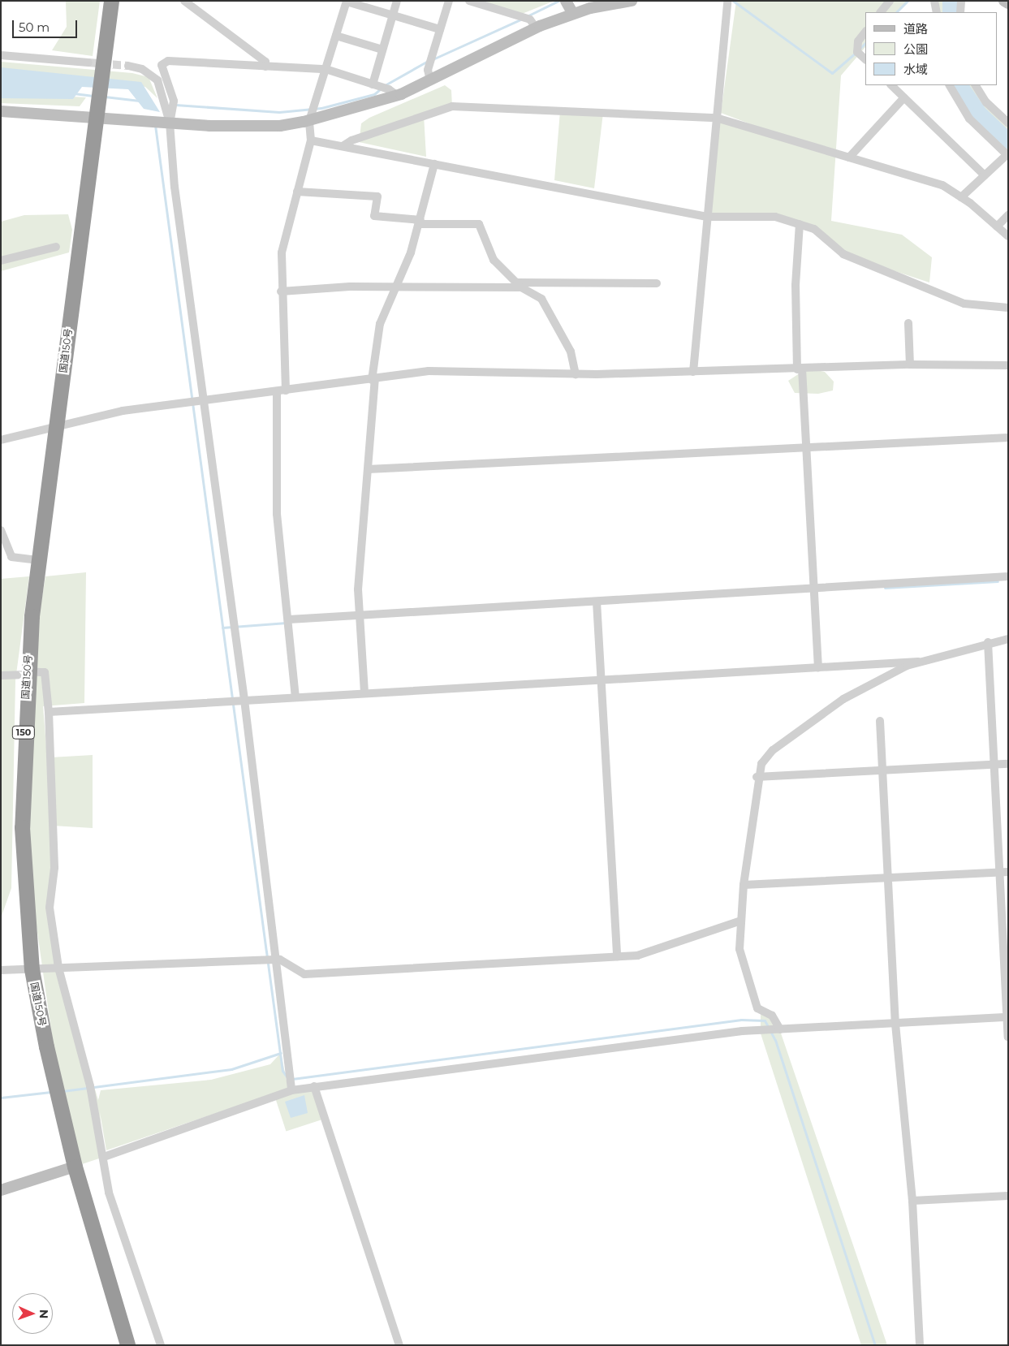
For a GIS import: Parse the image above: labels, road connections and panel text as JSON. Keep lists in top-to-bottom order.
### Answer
{
  "streets": {
    "highway": ["国道150号", "150"]
  },
  "legend": ["道路", "公園", "水域"],
  "scale_bar": "50 m",
  "north": "right"
}
